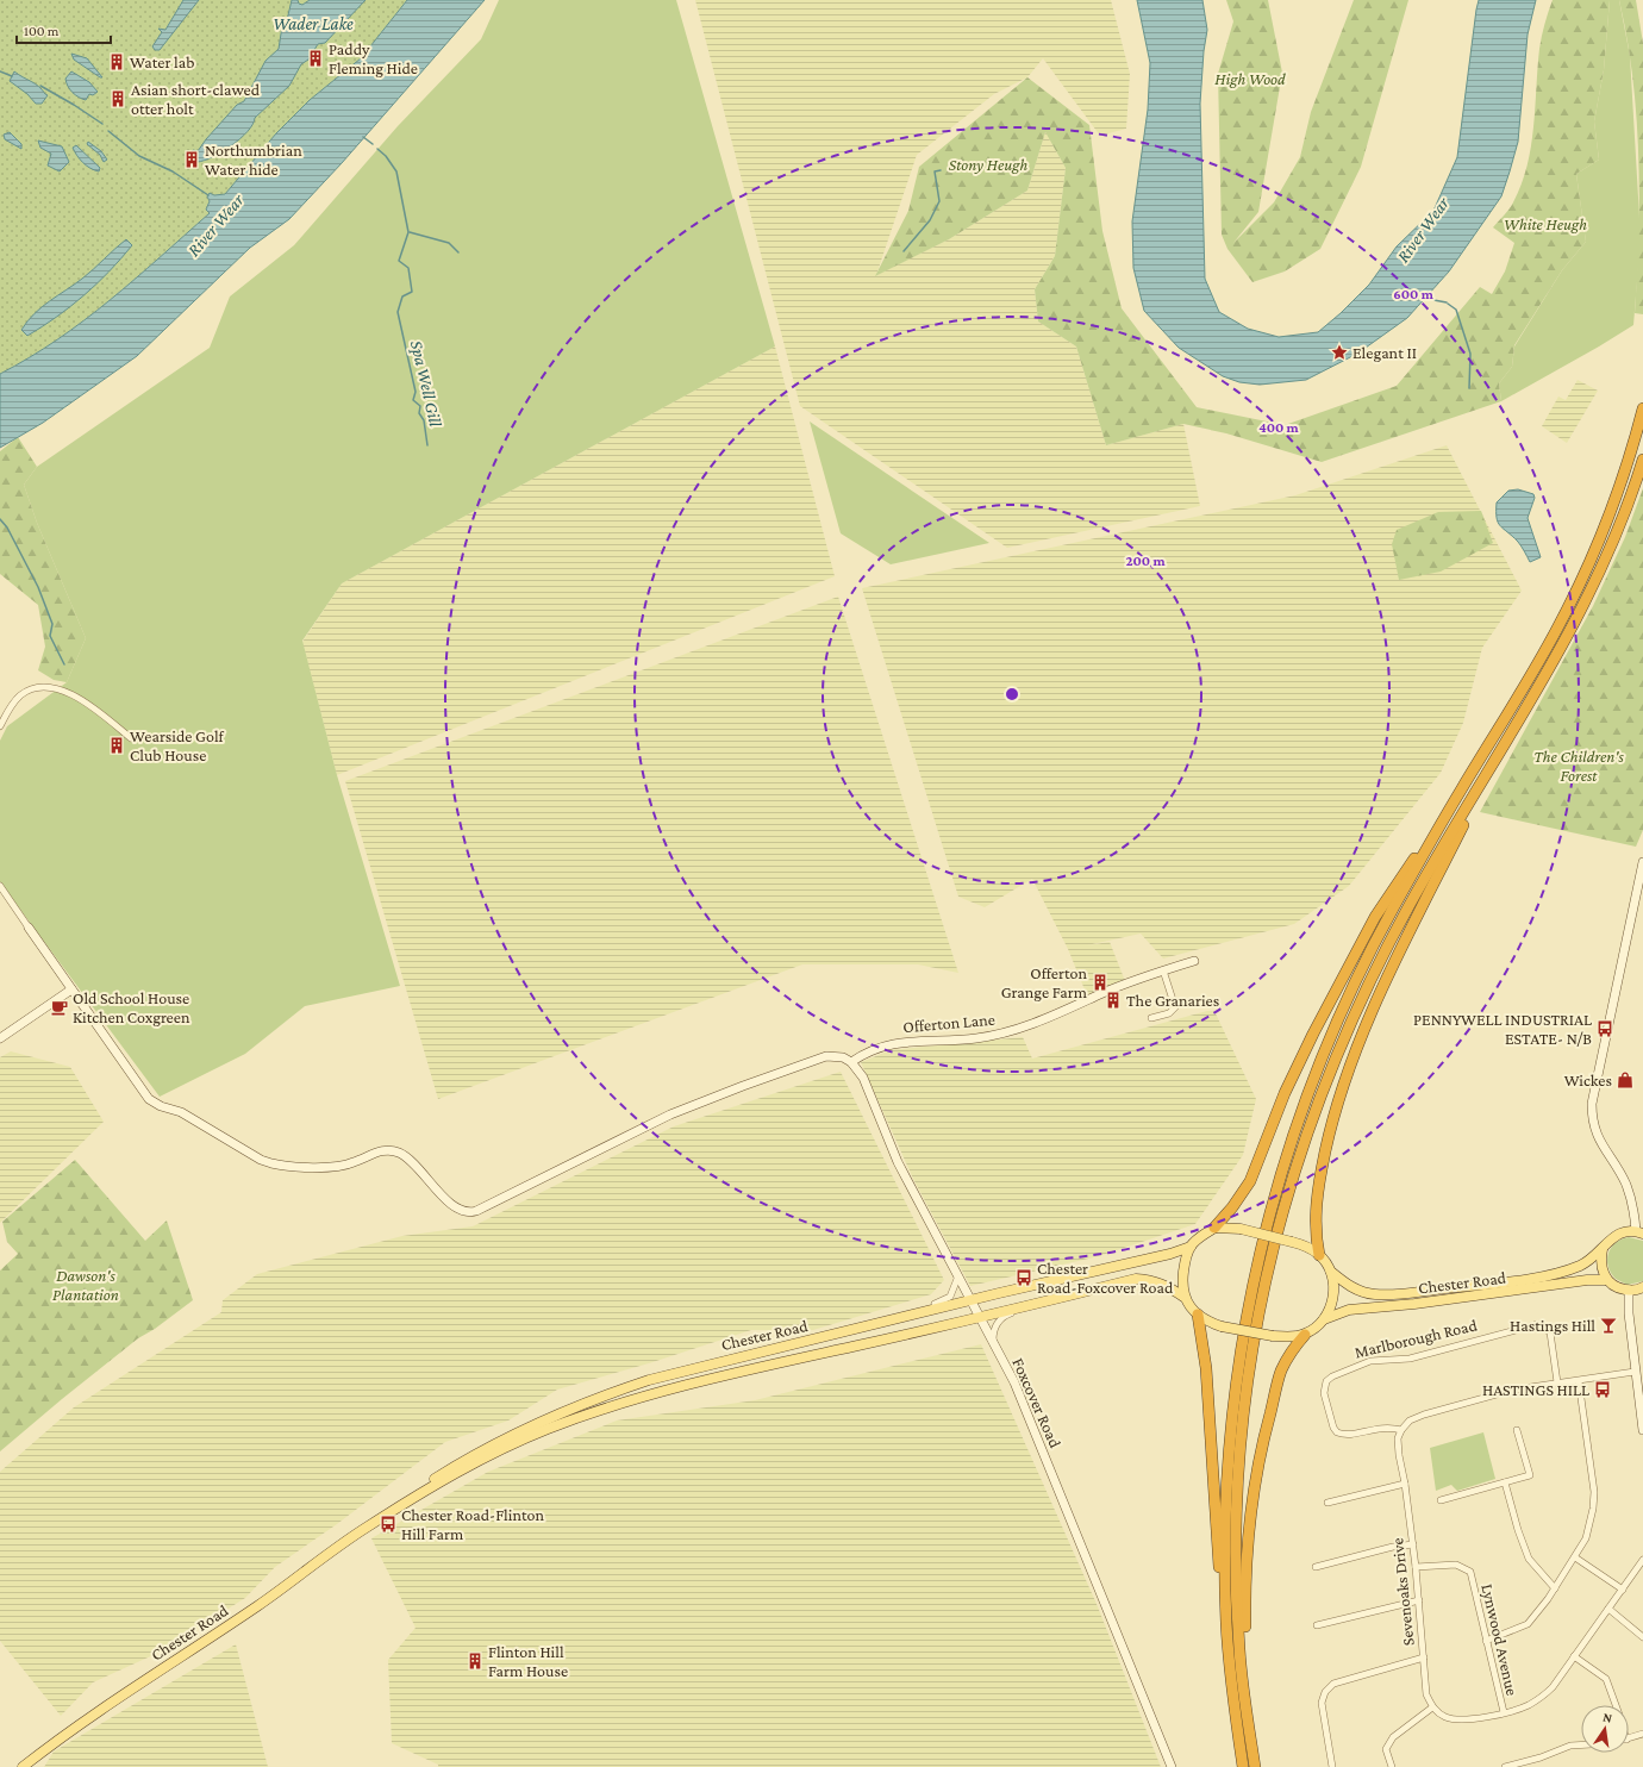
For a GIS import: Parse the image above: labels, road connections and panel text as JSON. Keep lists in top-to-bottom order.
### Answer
{
  "streets": {
    "main road": ["Chester Road"],
    "street": [
      "Offerton Lane",
      "Marlborough Road",
      "Foxcover Road",
      "Sevenoaks Drive",
      "Lynwood Avenue"
    ]
  },
  "crossings": [
    ["Offerton Lane", "Foxcover Road"],
    ["Chester Road", "Foxcover Road"],
    ["Marlborough Road", "Sevenoaks Drive"],
    ["Sevenoaks Drive", "Lynwood Avenue"]
  ],
  "water": ["Wader Lake", "River Wear", "Spa Well Gill"],
  "parks": [
    "High Wood",
    "Stony Heugh",
    "White Heugh",
    "The Children's Forest",
    "Dawson's Plantation"
  ],
  "places": {
    "building": [
      "Paddy Fleming Hide",
      "Water lab",
      "Asian short-clawed otter holt",
      "Northumbrian Water hide",
      "Wearside Golf Club House",
      "Offerton Grange Farm",
      "The Granaries",
      "Flinton Hill Farm House"
    ],
    "place": ["Elegant II"],
    "cafe": ["Old School House Kitchen Coxgreen"],
    "bus stop": [
      "PENNYWELL INDUSTRIAL ESTATE- N/B",
      "Chester Road-Foxcover Road",
      "HASTINGS HILL",
      "Chester Road-Flinton Hill Farm"
    ],
    "shop": ["Wickes"],
    "bar": ["Hastings Hill"]
  },
  "scale_bar": "100 m",
  "north": "top",
  "rings": ["600 m", "400 m", "200 m"]
}
